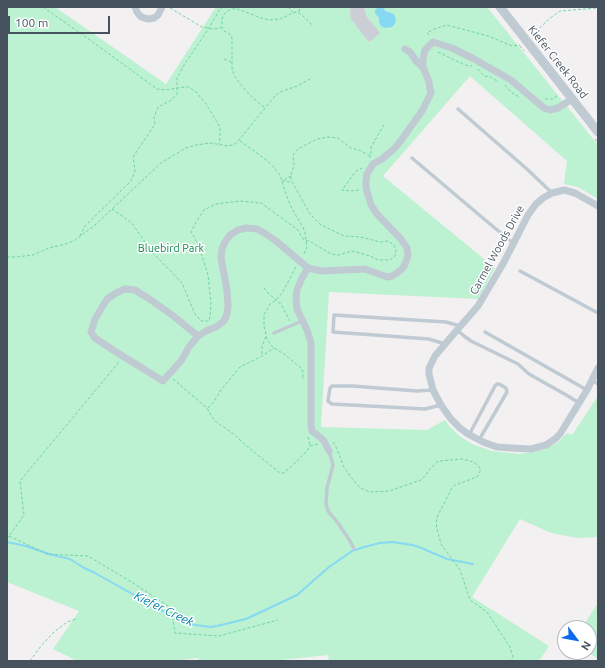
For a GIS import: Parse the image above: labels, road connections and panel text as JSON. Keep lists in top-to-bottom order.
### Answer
{
  "streets": {
    "street": ["Kiefer Creek Road", "Carmel Woods Drive"]
  },
  "water": ["Kiefer Creek"],
  "parks": ["Bluebird Park"],
  "scale_bar": "100 m",
  "north": "bottom right"
}
